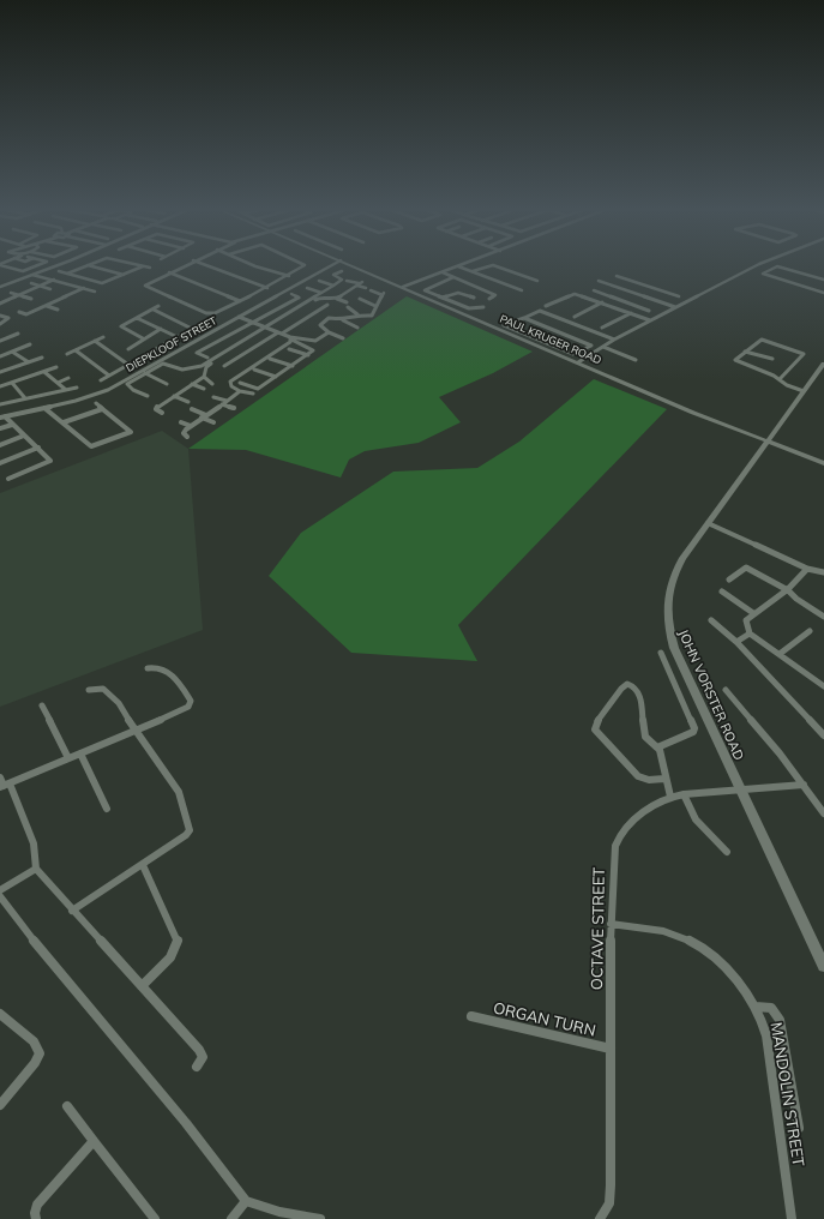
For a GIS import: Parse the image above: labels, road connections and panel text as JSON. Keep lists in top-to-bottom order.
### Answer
{
  "streets": {
    "street": [
      "PAUL KRUGER ROAD",
      "DIEPKLOOF STREET",
      "JOHN VORSTER ROAD",
      "OCTAVE STREET",
      "ORGAN TURN",
      "MANDOLIN STREET"
    ]
  },
  "crossings": [
    ["PAUL KRUGER ROAD", "JOHN VORSTER ROAD"],
    ["JOHN VORSTER ROAD", "OCTAVE STREET"],
    ["OCTAVE STREET", "ORGAN TURN"],
    ["OCTAVE STREET", "MANDOLIN STREET"]
  ]
}
